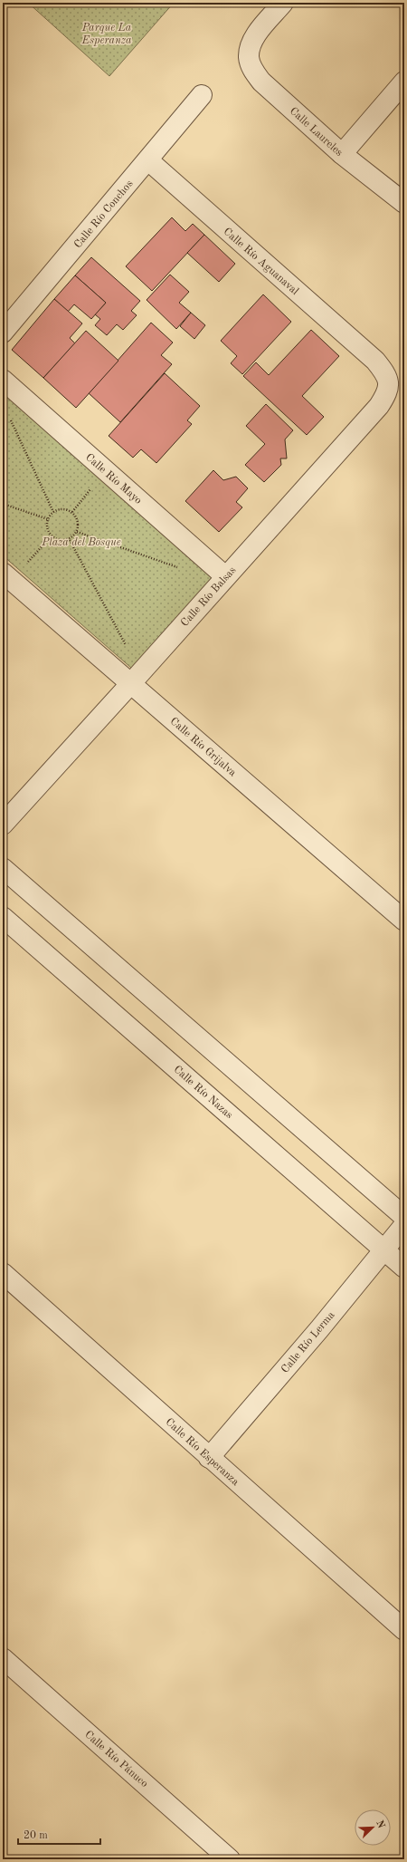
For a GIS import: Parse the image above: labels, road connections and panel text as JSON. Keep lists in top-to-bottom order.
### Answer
{
  "streets": {
    "street": [
      "Calle Laureles",
      "Calle Río Conchos",
      "Calle Río Aguanaval",
      "Calle Río Mayo",
      "Calle Río Balsas",
      "Calle Río Grijalva",
      "Calle Río Nazas",
      "Calle Río Lerma",
      "Calle Río Esperanza",
      "Calle Río Pánuco"
    ]
  },
  "crossings": [
    ["Calle Río Conchos", "Calle Río Aguanaval"],
    ["Calle Río Aguanaval", "Calle Río Balsas"],
    ["Calle Río Mayo", "Calle Río Balsas"],
    ["Calle Río Balsas", "Calle Río Grijalva"],
    ["Calle Río Nazas", "Calle Río Lerma"],
    ["Calle Río Lerma", "Calle Río Esperanza"]
  ],
  "parks": ["Parque La Esperanza", "Plaza del Bosque"],
  "scale_bar": "20 m",
  "north": "top right"
}
